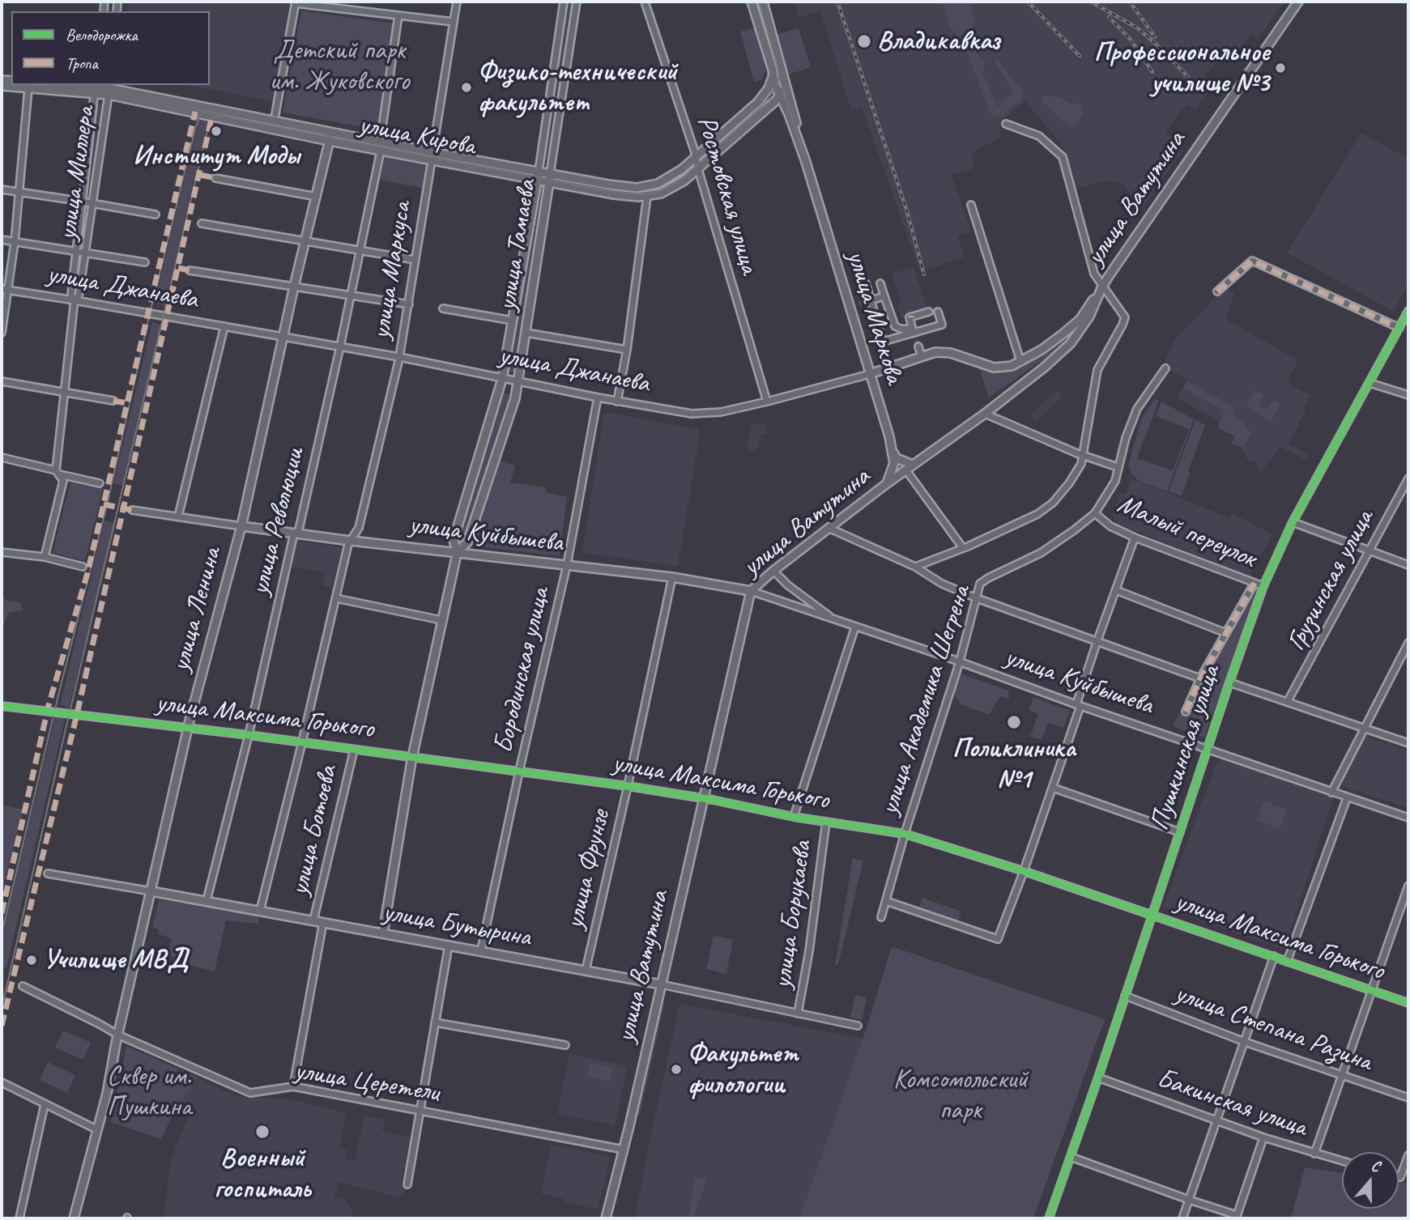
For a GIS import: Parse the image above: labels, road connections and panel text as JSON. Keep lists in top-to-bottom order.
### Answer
{
  "streets": {
    "main road": [
      "улица Кирова",
      "улица Ватутина",
      "улица Тамаева",
      "улица Джанаева",
      "улица Маркова",
      "улица Куйбышева",
      "улица Ленина",
      "улица Бутырина"
    ],
    "street": [
      "улица Миллера",
      "Ростовская улица",
      "улица Маркуса",
      "улица Революции",
      "Малый переулок",
      "Грузинская улица",
      "Бородинская улица",
      "улица Академика Шегрена",
      "улица Максима Горького",
      "Пушкинская улица",
      "улица Ботоева",
      "улица Фрунзе",
      "улица Борукаева",
      "улица Степана Разина",
      "улица Церетели",
      "Бакинская улица"
    ]
  },
  "crossings": [
    ["улица Кирова", "улица Миллера"],
    ["улица Кирова", "Ростовская улица"],
    ["улица Кирова", "улица Тамаева"],
    ["улица Кирова", "улица Маркуса"],
    ["улица Кирова", "улица Маркова"],
    ["улица Кирова", "улица Революции"],
    ["улица Кирова", "улица Ленина"],
    ["улица Миллера", "улица Джанаева"],
    ["Ростовская улица", "улица Джанаева"],
    ["улица Ватутина", "улица Джанаева"],
    ["улица Ватутина", "улица Маркова"],
    ["улица Ватутина", "улица Куйбышева"],
    ["улица Ватутина", "улица Максима Горького"],
    ["улица Ватутина", "улица Бутырина"],
    ["улица Ватутина", "улица Церетели"],
    ["улица Тамаева", "улица Джанаева"],
    ["улица Тамаева", "улица Куйбышева"],
    ["улица Тамаева", "улица Максима Горького"],
    ["улица Тамаева", "улица Бутырина"],
    ["улица Маркуса", "улица Джанаева"],
    ["улица Маркуса", "улица Куйбышева"],
    ["улица Маркуса", "улица Максима Горького"],
    ["улица Маркуса", "улица Бутырина"],
    ["улица Джанаева", "улица Маркова"],
    ["улица Джанаева", "улица Революции"],
    ["улица Джанаева", "улица Ленина"],
    ["улица Джанаева", "Бородинская улица"],
    ["улица Революции", "улица Куйбышева"],
    ["улица Революции", "улица Максима Горького"],
    ["улица Революции", "улица Бутырина"],
    ["Малый переулок", "улица Академика Шегрена"],
    ["Малый переулок", "Пушкинская улица"],
    ["улица Куйбышева", "улица Ленина"],
    ["улица Куйбышева", "Бородинская улица"],
    ["улица Куйбышева", "улица Академика Шегрена"],
    ["улица Куйбышева", "Пушкинская улица"],
    ["улица Куйбышева", "улица Фрунзе"],
    ["улица Ленина", "улица Максима Горького"],
    ["улица Ленина", "улица Бутырина"],
    ["улица Ленина", "улица Церетели"],
    ["Бородинская улица", "улица Максима Горького"],
    ["Бородинская улица", "улица Бутырина"],
    ["улица Академика Шегрена", "улица Максима Горького"],
    ["улица Максима Горького", "Пушкинская улица"],
    ["улица Максима Горького", "улица Ботоева"],
    ["улица Максима Горького", "улица Фрунзе"],
    ["улица Максима Горького", "улица Борукаева"],
    ["Пушкинская улица", "улица Степана Разина"],
    ["Пушкинская улица", "Бакинская улица"],
    ["улица Ботоева", "улица Бутырина"],
    ["улица Фрунзе", "улица Бутырина"],
    ["улица Борукаева", "улица Бутырина"]
  ],
  "parks": ["Детский парк им. Жуковского", "Сквер им. Пушкина", "Комсомольский парк"],
  "places": [
    "Владикавказ",
    "Профессиональное училище №3",
    "Физико-технический факультет",
    "Институт Моды",
    "Поликлиника №1",
    "Училище МВД",
    "Факультет филологии",
    "Военный госпиталь"
  ],
  "legend": ["Велодорожка", "Тропа"],
  "north": "top"
}
